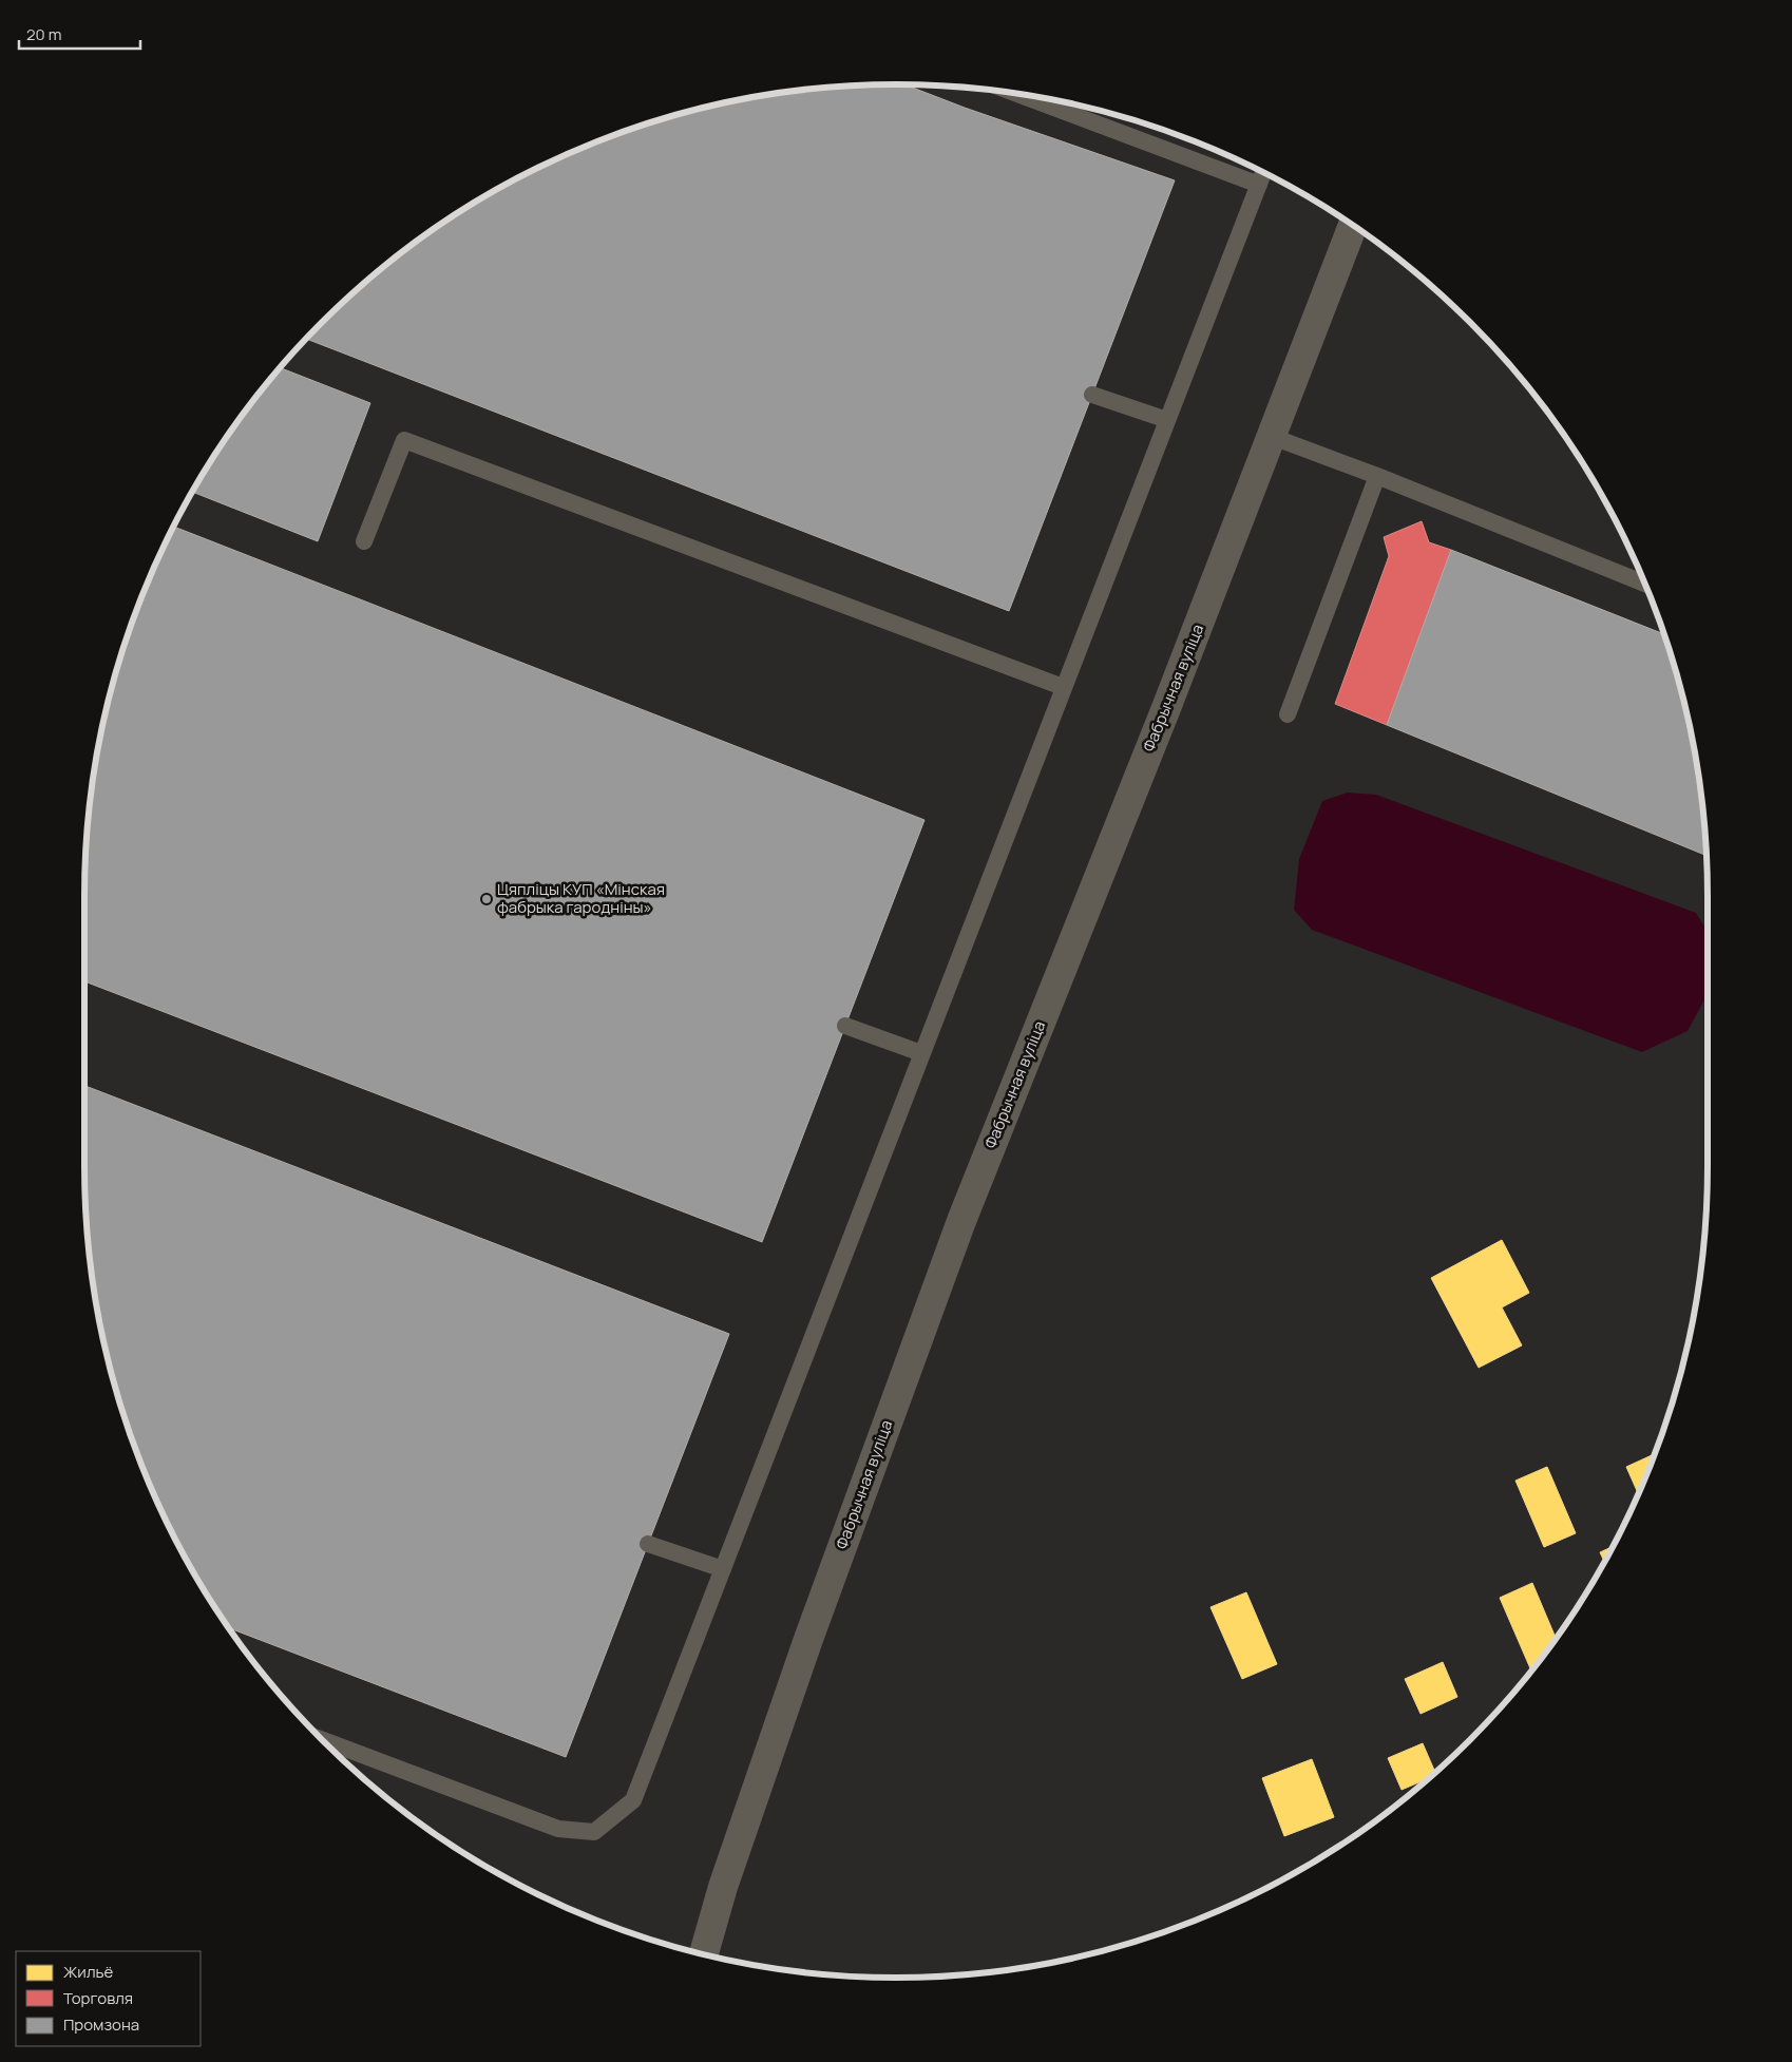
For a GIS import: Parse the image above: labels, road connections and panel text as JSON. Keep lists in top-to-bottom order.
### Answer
{
  "streets": {
    "street": ["Фабрычная вуліца"]
  },
  "places": ["Цяпліцы КУП «Мінская фабрыка гародніны»"],
  "legend": ["Жильё", "Торговля", "Промзона"],
  "scale_bar": "20 m"
}
